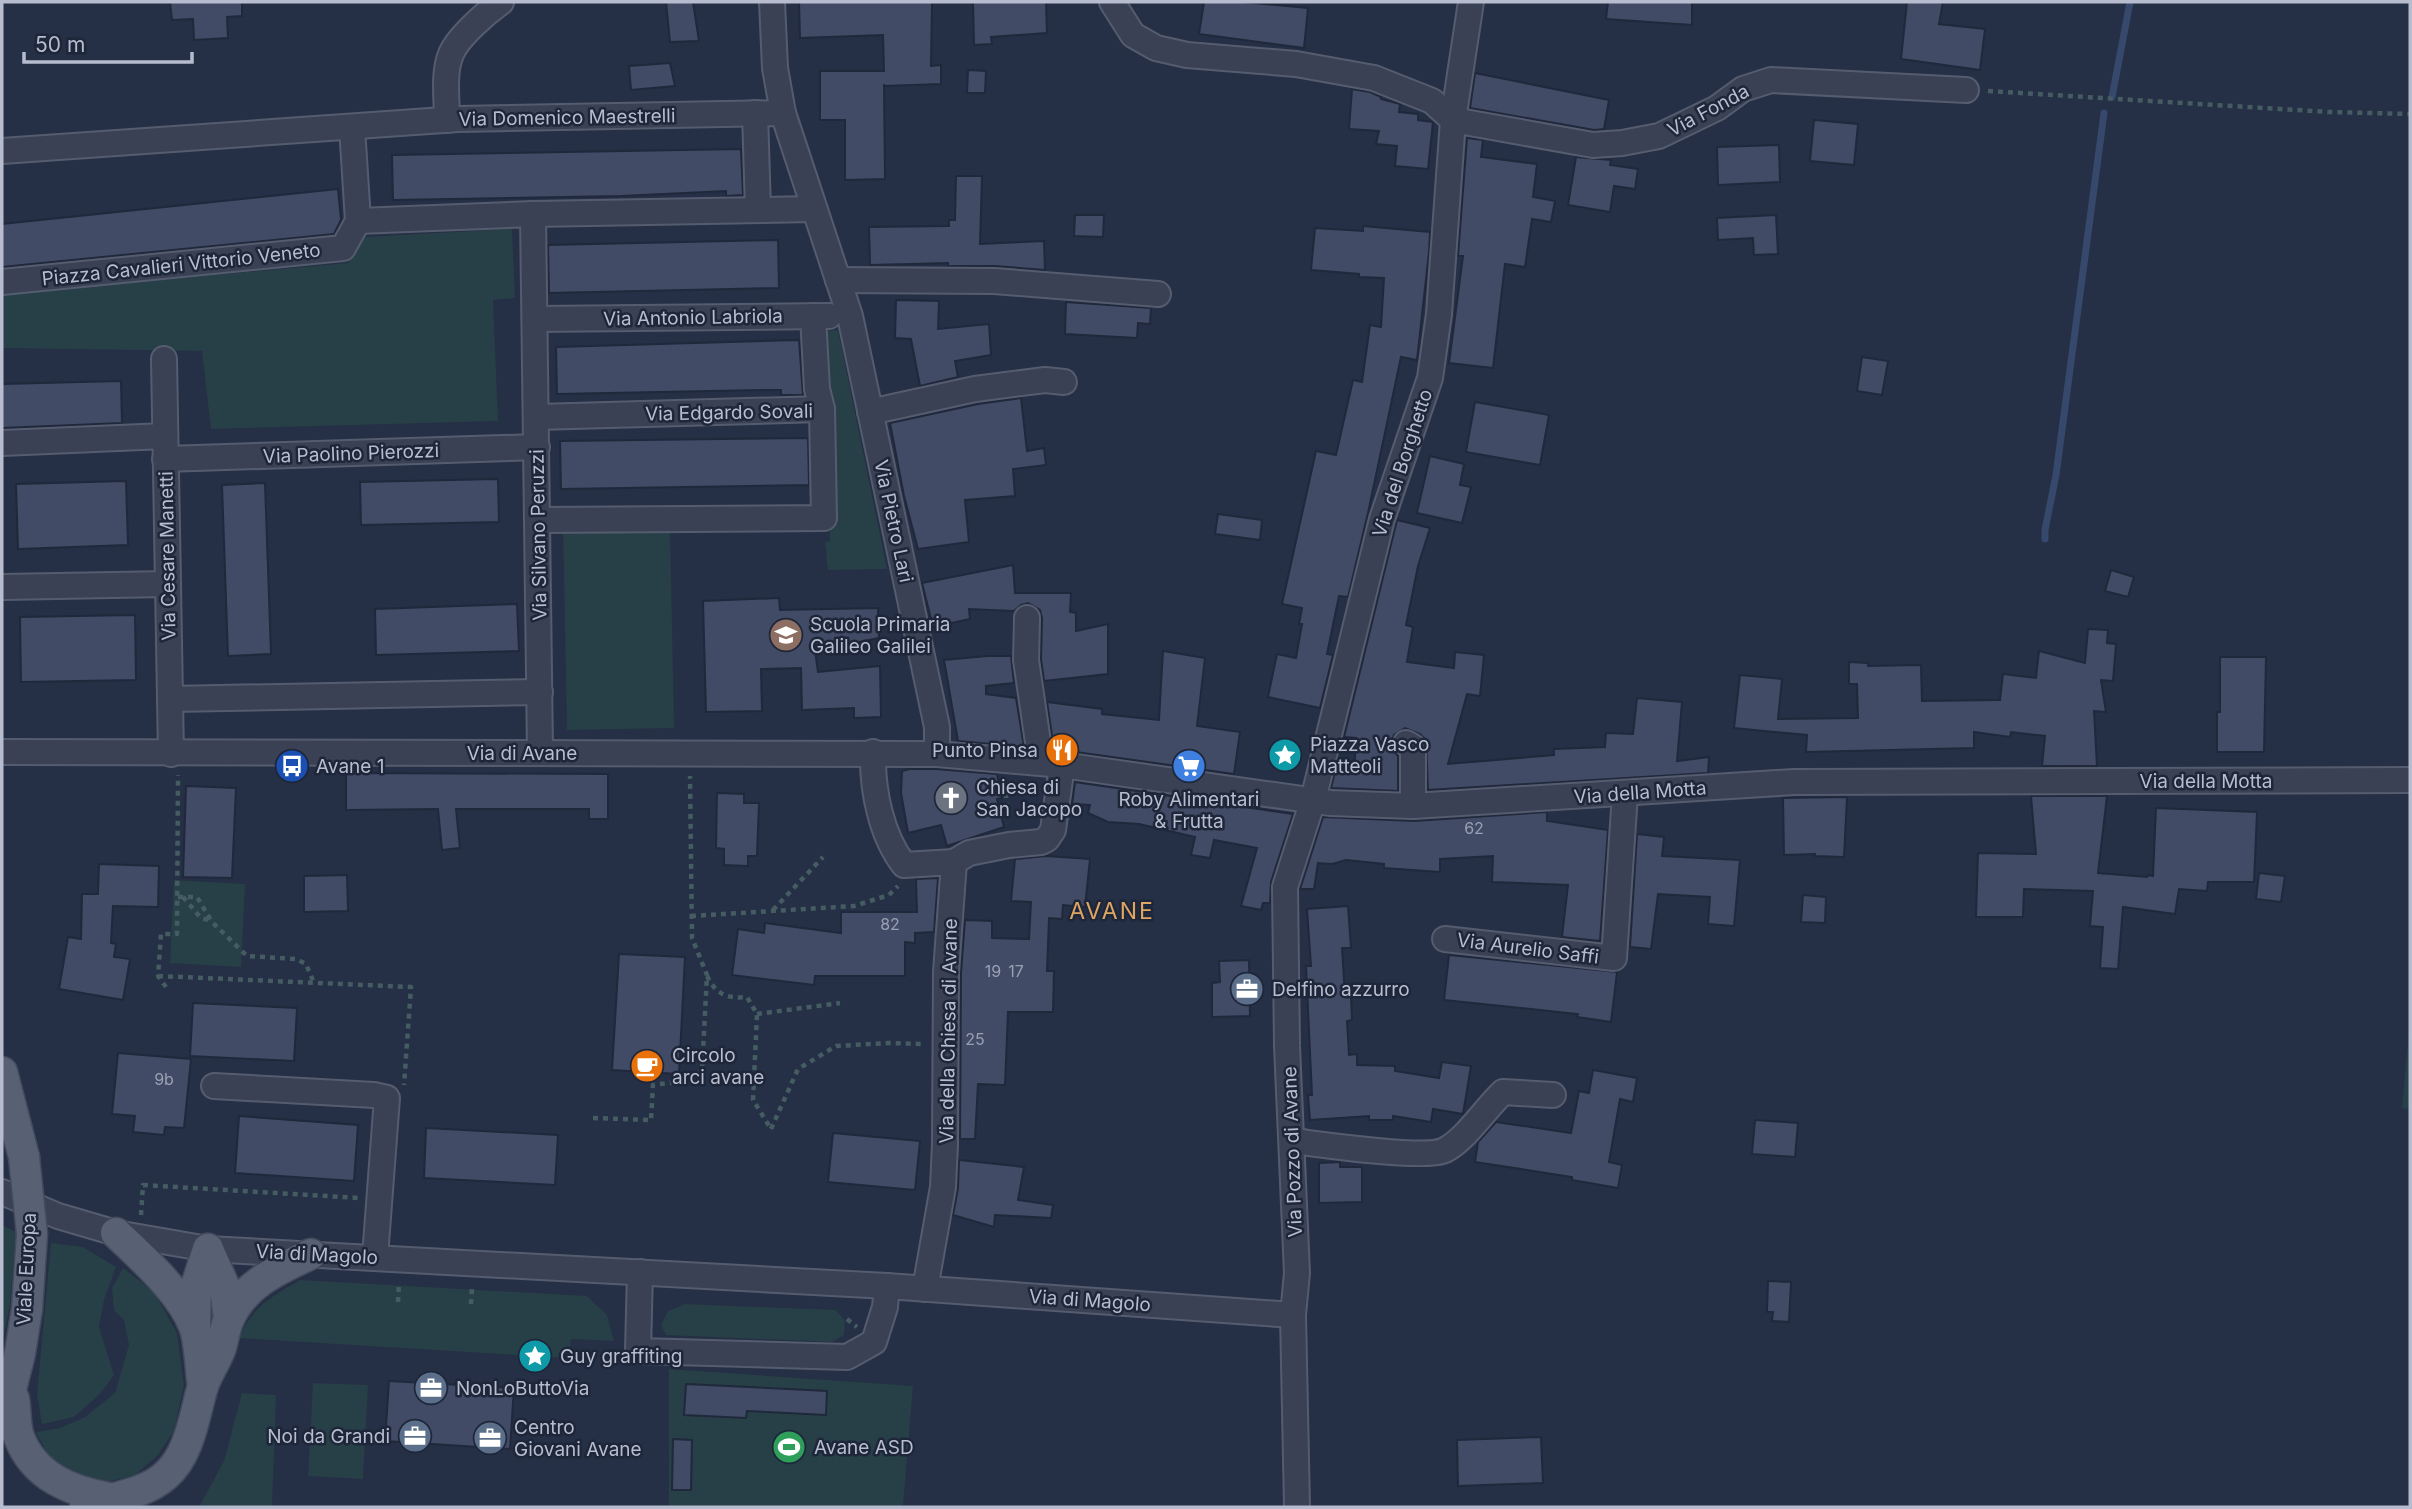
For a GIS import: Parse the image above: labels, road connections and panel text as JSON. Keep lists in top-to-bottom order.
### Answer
{
  "streets": {
    "main road": ["Viale Europa"],
    "street": [
      "Via Fonda",
      "Via Domenico Maestrelli",
      "Piazza Cavalieri Vittorio Veneto",
      "Via Antonio Labriola",
      "Via Edgardo Sovali",
      "Via Paolino Pierozzi",
      "Via del Borghetto",
      "Via Pietro Lari",
      "Via Silvano Peruzzi",
      "Via Cesare Manetti",
      "Via di Avane",
      "Via della Motta",
      "Via Aurelio Saffi",
      "Via della Chiesa di Avane",
      "Via Pozzo di Avane",
      "Via di Magolo"
    ]
  },
  "crossings": [
    ["Via Fonda", "Via del Borghetto"],
    ["Via Domenico Maestrelli", "Via Pietro Lari"],
    ["Via Antonio Labriola", "Via Pietro Lari"],
    ["Via Antonio Labriola", "Via Silvano Peruzzi"],
    ["Via Edgardo Sovali", "Via Silvano Peruzzi"],
    ["Via Paolino Pierozzi", "Via Silvano Peruzzi"],
    ["Via Paolino Pierozzi", "Via Cesare Manetti"],
    ["Via del Borghetto", "Via della Motta"],
    ["Via del Borghetto", "Via Pozzo di Avane"],
    ["Via Pietro Lari", "Via della Motta"],
    ["Via Silvano Peruzzi", "Via di Avane"],
    ["Via Cesare Manetti", "Via di Avane"],
    ["Via di Avane", "Via della Motta"],
    ["Via della Motta", "Via Aurelio Saffi"],
    ["Via della Motta", "Via Pozzo di Avane"],
    ["Via della Chiesa di Avane", "Via di Magolo"],
    ["Via Pozzo di Avane", "Via di Magolo"]
  ],
  "districts": ["AVANE"],
  "places": {
    "school or university": ["Scuola Primaria Galileo Galilei"],
    "restaurant": ["Punto Pinsa"],
    "place": ["Piazza Vasco Matteoli", "Guy graffiting"],
    "bus stop": ["Avane 1"],
    "supermarket": ["Roby Alimentari & Frutta"],
    "church": ["Chiesa di San Jacopo"],
    "office": [
      "Delfino azzurro",
      "NonLoButtoVia",
      "Noi da Grandi",
      "Centro Giovani Avane"
    ],
    "cafe": ["Circolo arci avane"],
    "sports": ["Avane ASD"]
  },
  "house_numbers": [
    "62",
    "82",
    "19",
    "17",
    "25",
    "9b"
  ],
  "scale_bar": "50 m"
}
